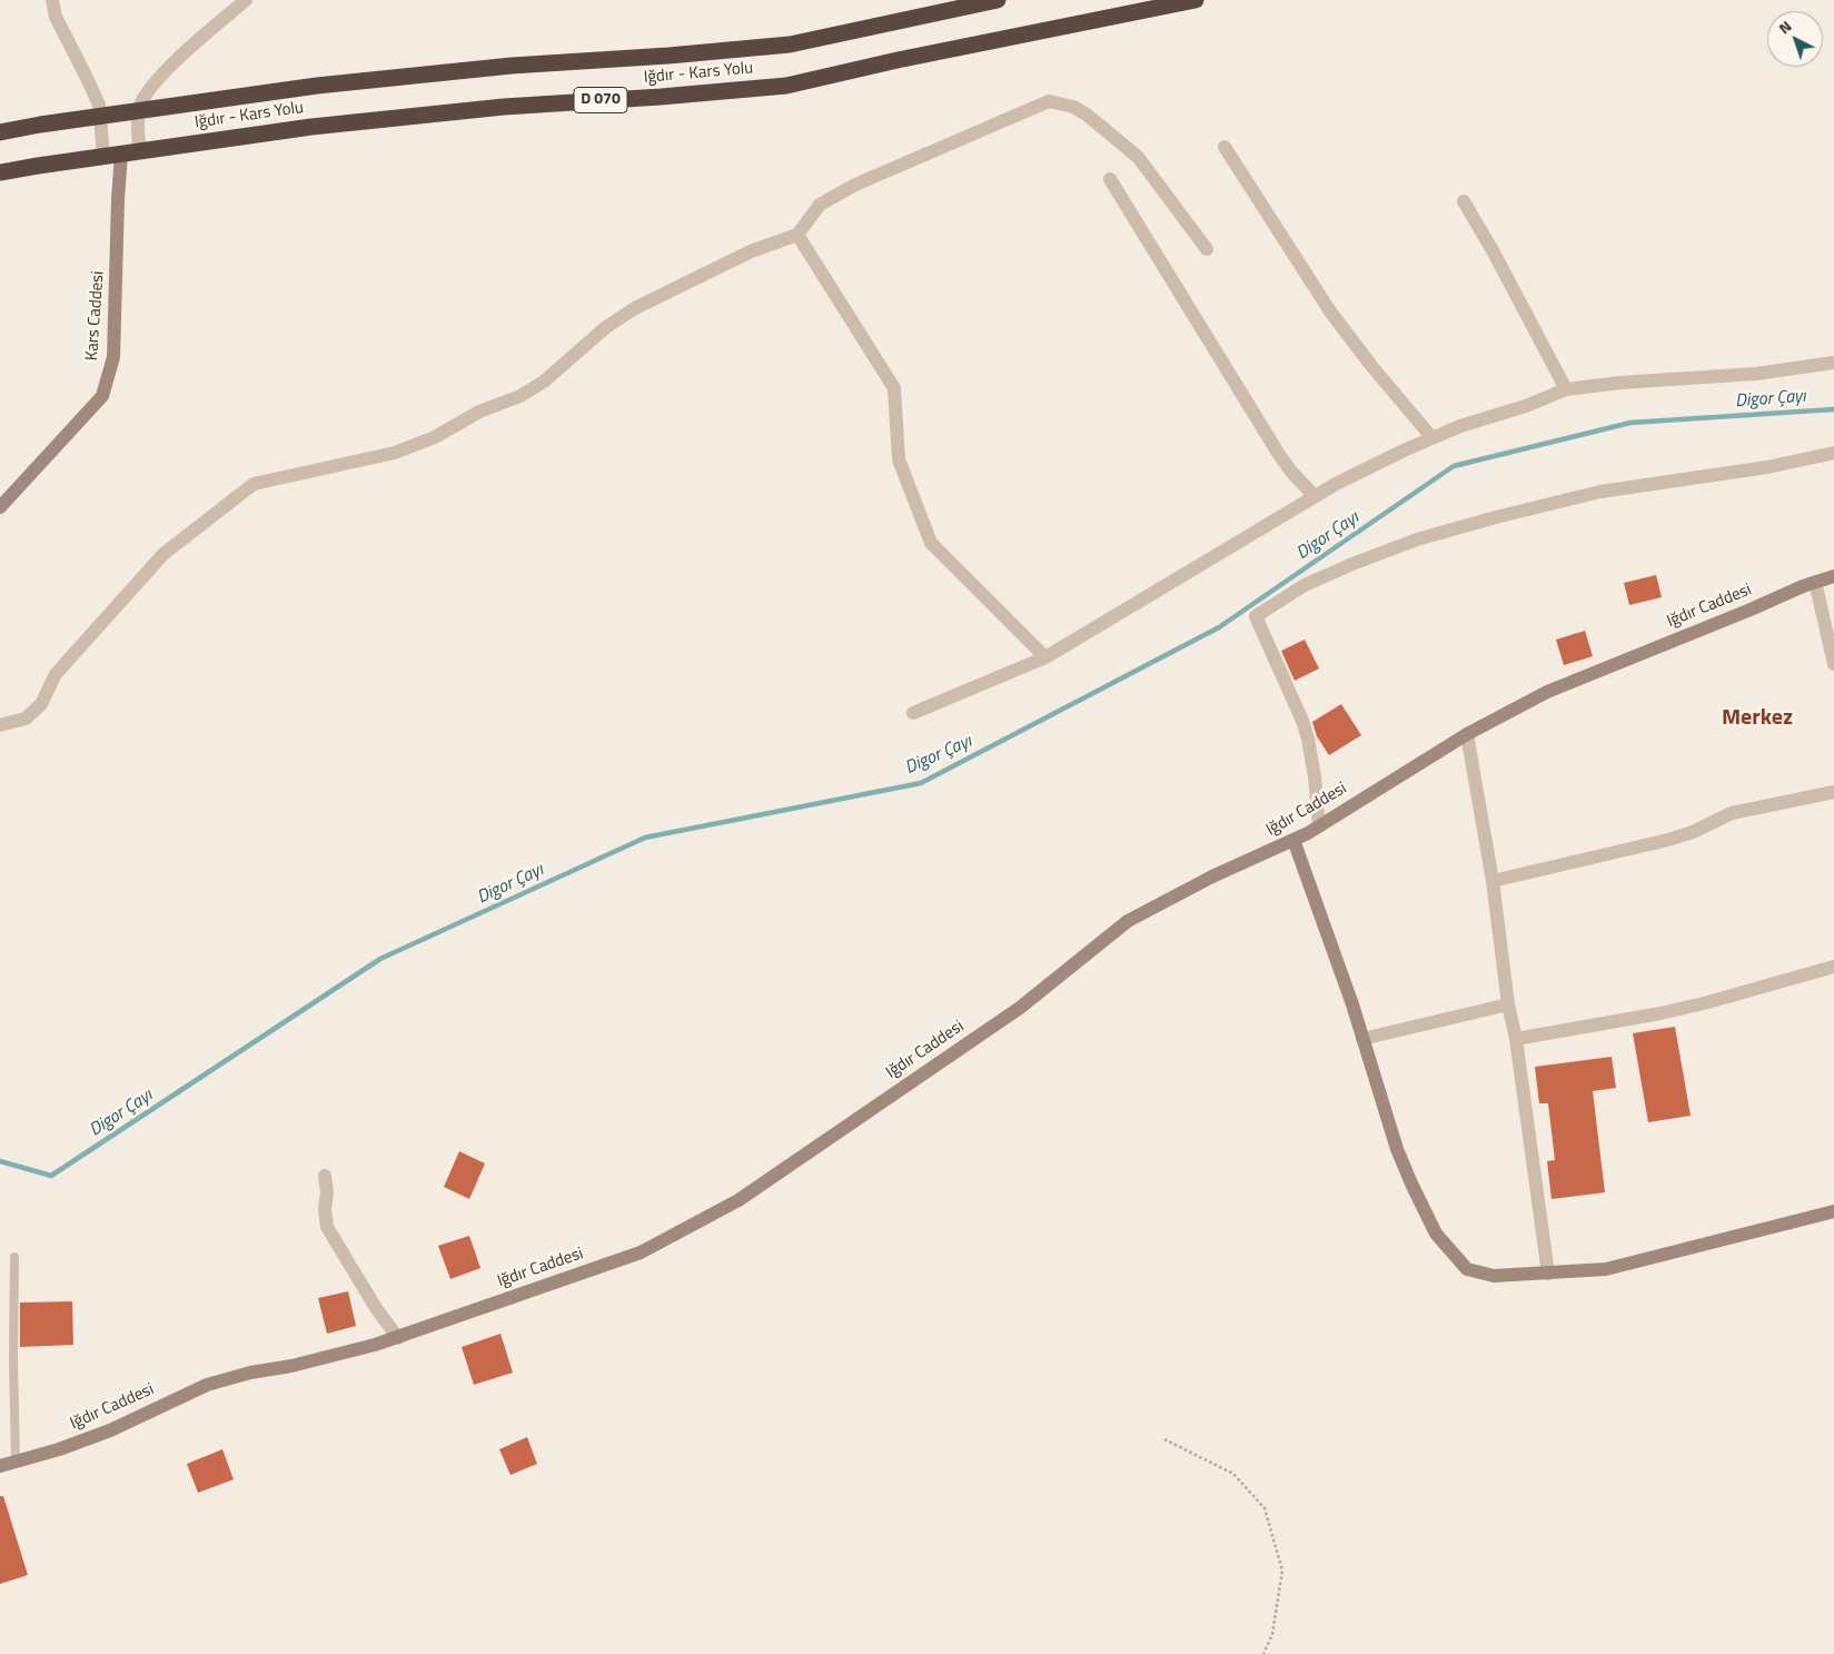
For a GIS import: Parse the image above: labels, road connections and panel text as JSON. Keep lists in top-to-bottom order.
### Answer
{
  "streets": {
    "highway": ["Iğdır - Kars Yolu", "D 070"],
    "street": ["Kars Caddesi", "Iğdır Caddesi"]
  },
  "crossings": [
    ["Iğdır - Kars Yolu", "Kars Caddesi"]
  ],
  "districts": ["Merkez"],
  "water": ["Digor Çayı"],
  "north": "top left"
}
